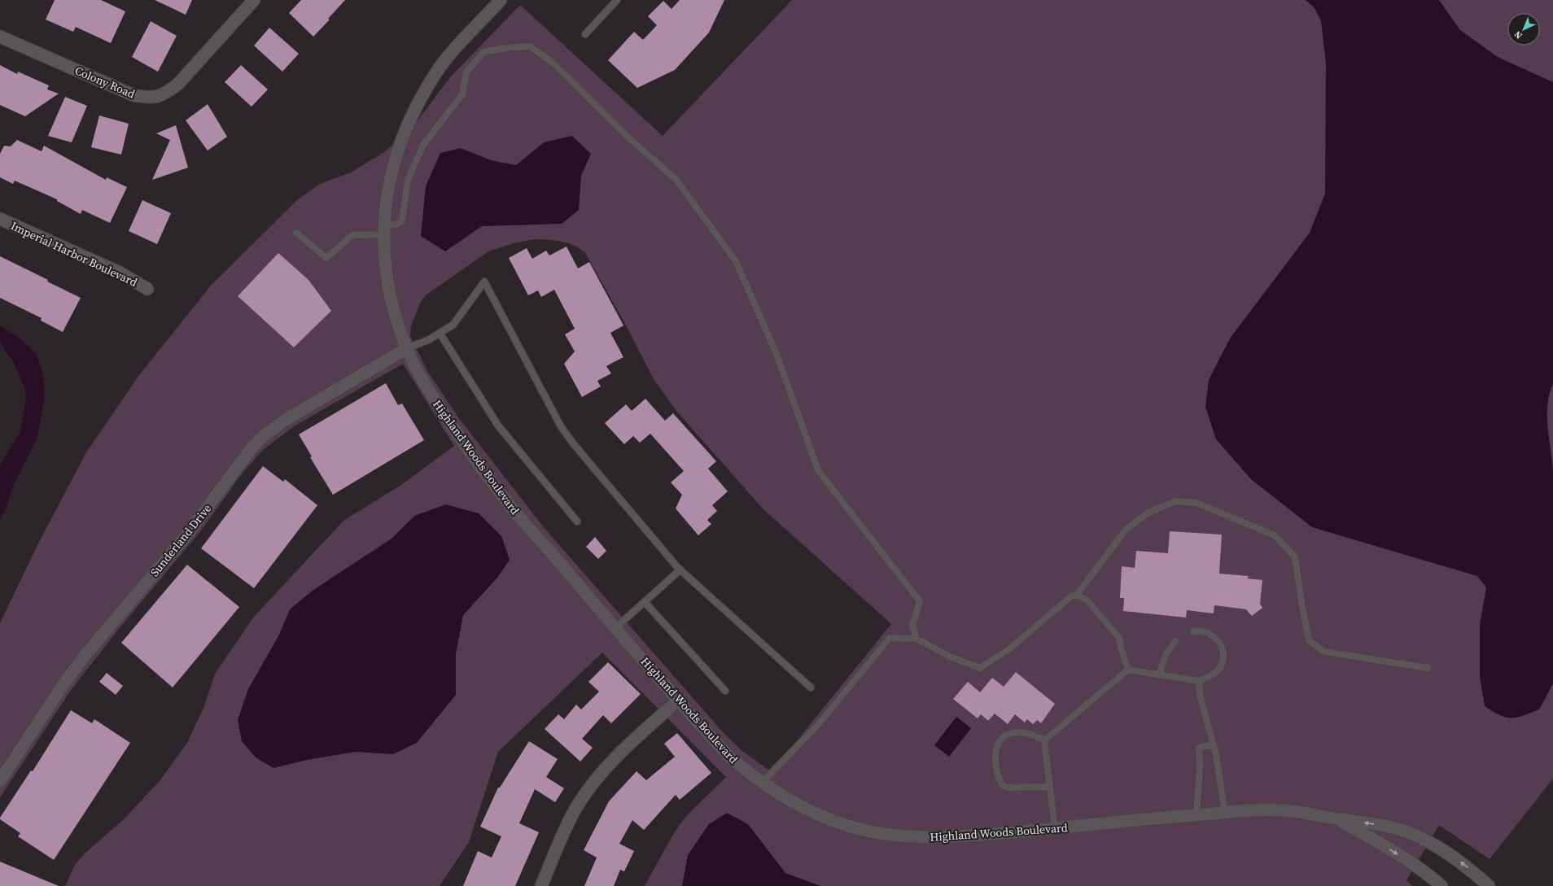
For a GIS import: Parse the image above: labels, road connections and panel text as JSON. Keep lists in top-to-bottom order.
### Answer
{
  "streets": {
    "street": [
      "Colony Road",
      "Imperial Harbor Boulevard",
      "Highland Woods Boulevard",
      "Sunderland Drive"
    ]
  },
  "crossings": [
    ["Highland Woods Boulevard", "Sunderland Drive"]
  ],
  "north": "bottom left"
}
